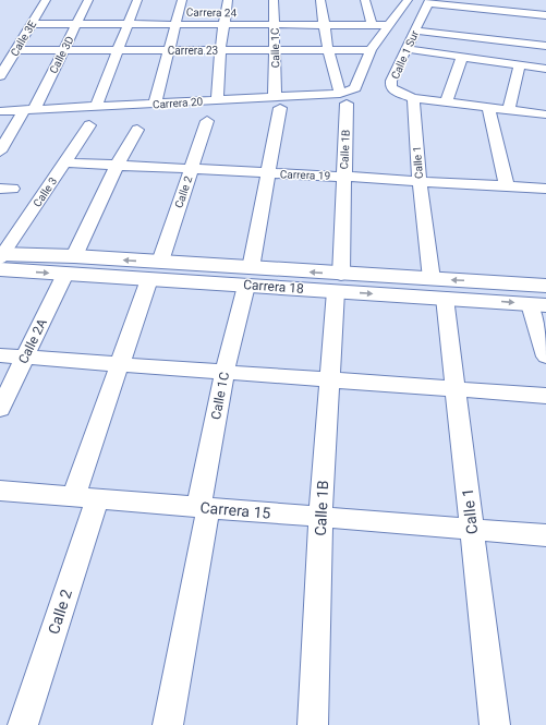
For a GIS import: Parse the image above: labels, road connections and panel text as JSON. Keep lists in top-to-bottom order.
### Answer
{
  "streets": {
    "street": [
      "Carrera 24",
      "Calle 3E",
      "Calle 1C",
      "Carrera 23",
      "Calle 3D",
      "Calle 1 Sur",
      "Carrera 20",
      "Calle 1B",
      "Calle 1",
      "Carrera 19",
      "Calle 3",
      "Calle 2",
      "Carrera 18",
      "Calle 2A",
      "Carrera 15"
    ]
  },
  "crossings": [
    ["Carrera 24", "Calle 3E"],
    ["Carrera 24", "Calle 1C"],
    ["Carrera 24", "Calle 3D"],
    ["Carrera 24", "Calle 1B"],
    ["Calle 3E", "Carrera 23"],
    ["Calle 1C", "Carrera 23"],
    ["Calle 1C", "Carrera 20"],
    ["Calle 1C", "Carrera 19"],
    ["Calle 1C", "Carrera 18"],
    ["Calle 1C", "Carrera 15"],
    ["Carrera 23", "Calle 3D"],
    ["Carrera 23", "Carrera 20"],
    ["Carrera 23", "Calle 1B"],
    ["Calle 3D", "Carrera 20"],
    ["Calle 1 Sur", "Calle 1"],
    ["Carrera 20", "Calle 1B"],
    ["Calle 1B", "Carrera 19"],
    ["Calle 1B", "Carrera 18"],
    ["Calle 1B", "Carrera 15"],
    ["Calle 1", "Carrera 19"],
    ["Calle 1", "Carrera 18"],
    ["Calle 1", "Carrera 15"],
    ["Carrera 19", "Calle 3"],
    ["Carrera 19", "Calle 2"],
    ["Carrera 19", "Calle 2A"],
    ["Calle 3", "Carrera 18"],
    ["Calle 2", "Carrera 18"],
    ["Calle 2", "Carrera 15"],
    ["Carrera 18", "Calle 2A"]
  ]
}
